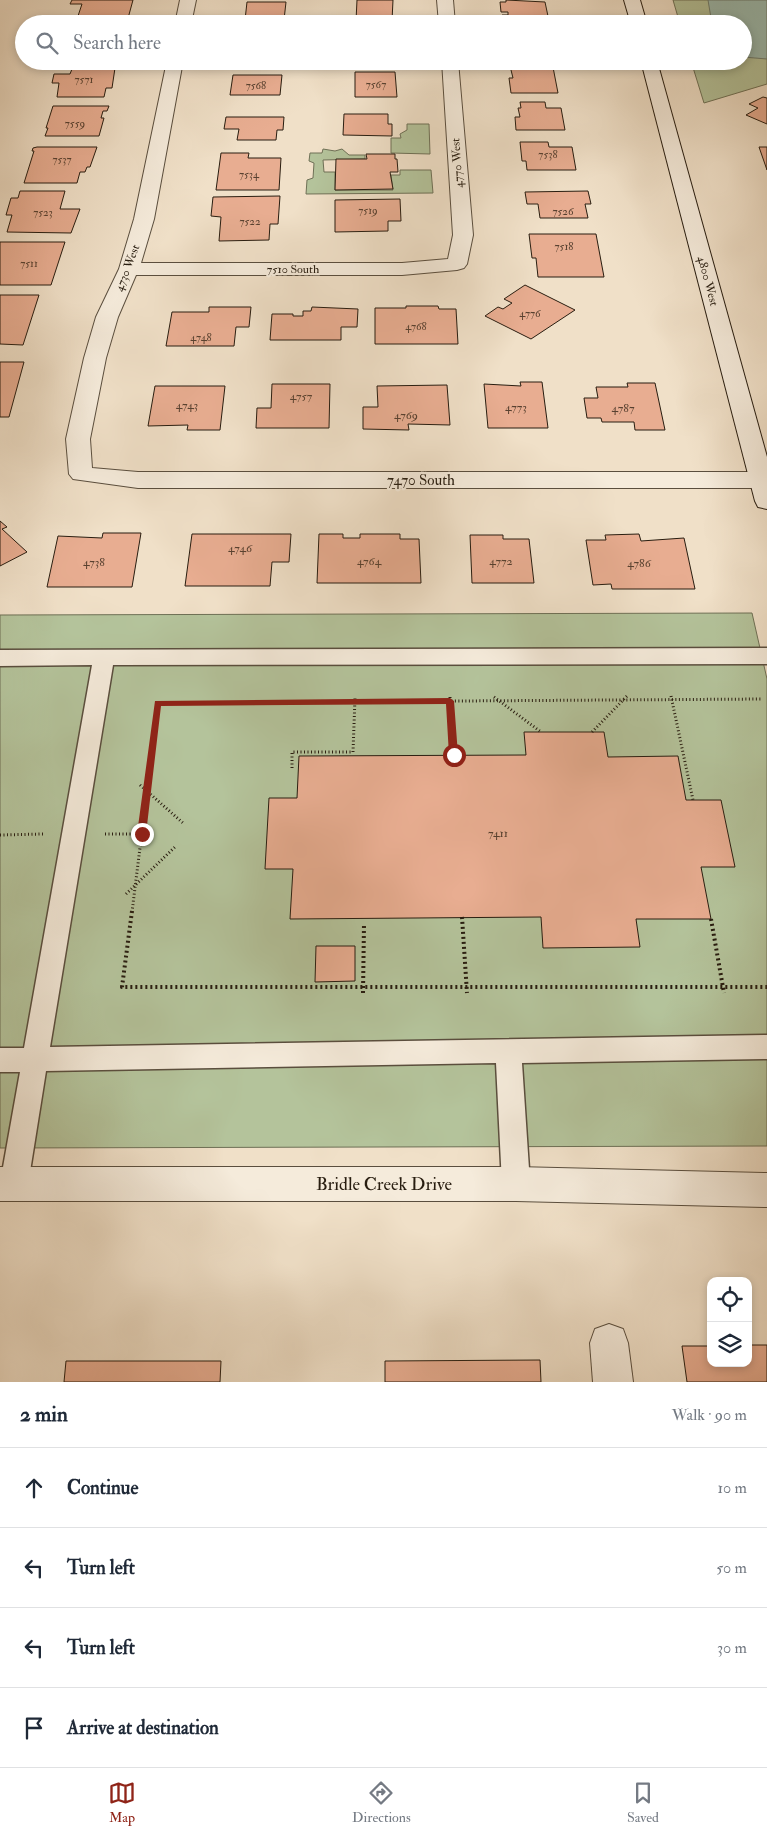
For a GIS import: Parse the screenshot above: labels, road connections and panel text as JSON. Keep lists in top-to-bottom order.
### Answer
{
  "streets": {
    "street": [
      "4770 West",
      "4730 West",
      "7510 South",
      "4800 West",
      "7470 South",
      "Bridle Creek Drive"
    ]
  },
  "crossings": [
    ["4770 West", "7510 South"],
    ["4730 West", "7510 South"],
    ["4730 West", "7470 South"],
    ["4800 West", "7470 South"]
  ],
  "house_numbers": [
    "7571",
    "7567",
    "7568",
    "7559",
    "7538",
    "7537",
    "7534",
    "7519",
    "7526",
    "7523",
    "7522",
    "7518",
    "7511",
    "4776",
    "4768",
    "4748",
    "4757",
    "4743",
    "4773",
    "4787",
    "4769",
    "4746",
    "4764",
    "4772",
    "4738",
    "4786",
    "7411"
  ],
  "page": {
    "search": "Search here",
    "heading": ["2 min", "Walk · 90 m"],
    "list": [
      ["Continue", "10 m"],
      ["Turn left", "50 m"],
      ["Turn left", "30 m"],
      "Arrive at destination"
    ],
    "nav": ["Map", "Directions", "Saved"]
  }
}
